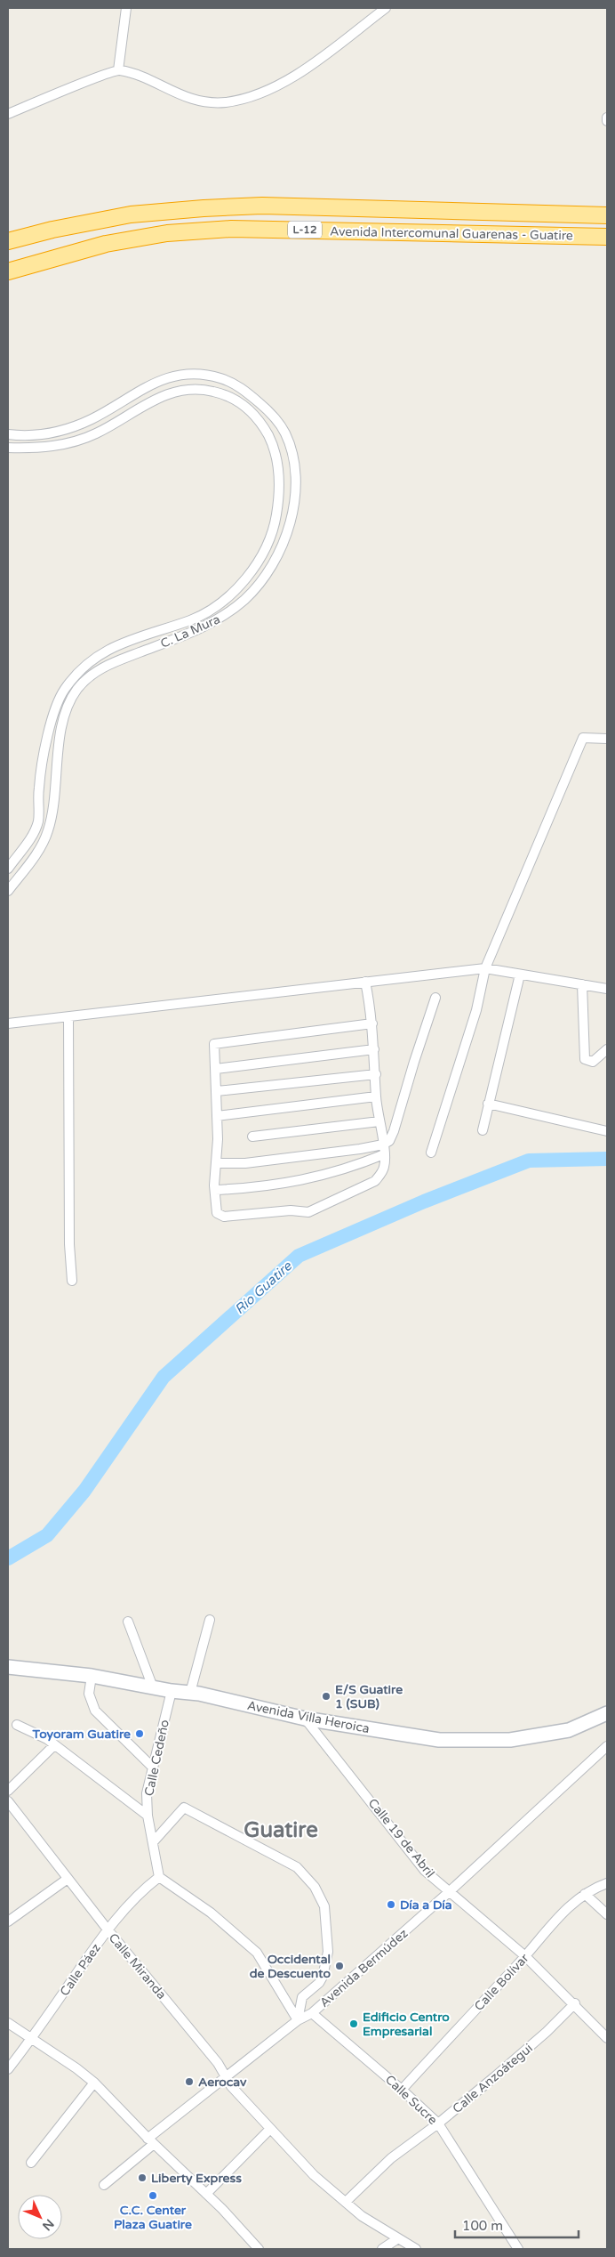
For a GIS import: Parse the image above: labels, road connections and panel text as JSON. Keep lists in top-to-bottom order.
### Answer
{
  "streets": {
    "highway": ["L-12", "Avenida Intercomunal Guarenas - Guatire"],
    "main road": ["Avenida Villa Heroica"],
    "street": [
      "C. La Mura",
      "Calle Cedeño",
      "Calle 19 de Abril",
      "Calle Miranda",
      "Avenida Bermúdez",
      "Calle Páez",
      "Calle Bolívar",
      "Calle Anzoátegui",
      "Calle Sucre"
    ]
  },
  "crossings": [
    ["Avenida Villa Heroica", "Calle Cedeño"],
    ["Avenida Villa Heroica", "Calle 19 de Abril"],
    ["Calle Cedeño", "Calle Páez"],
    ["Calle 19 de Abril", "Avenida Bermúdez"],
    ["Calle 19 de Abril", "Calle Bolívar"],
    ["Calle 19 de Abril", "Calle Anzoátegui"],
    ["Calle Miranda", "Avenida Bermúdez"],
    ["Calle Miranda", "Calle Páez"],
    ["Calle Miranda", "Calle Anzoátegui"],
    ["Avenida Bermúdez", "Calle Sucre"],
    ["Calle Bolívar", "Calle Sucre"],
    ["Calle Anzoátegui", "Calle Sucre"]
  ],
  "districts": ["Guatire"],
  "water": ["Río Guatire"],
  "places": [
    "E/S Guatire 1 (SUB)",
    "Toyoram Guatire",
    "Día a Día",
    "Occidental de Descuento",
    "Edificio Centro Empresarial",
    "Aerocav",
    "Liberty Express",
    "C.C. Center Plaza Guatire"
  ],
  "scale_bar": "100 m",
  "north": "bottom right"
}
